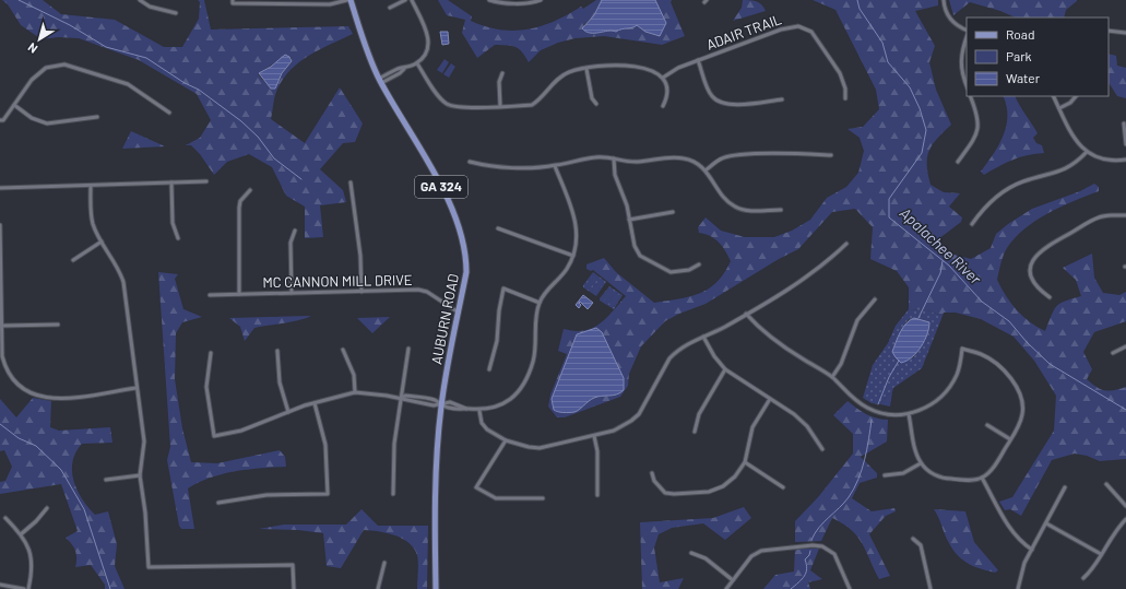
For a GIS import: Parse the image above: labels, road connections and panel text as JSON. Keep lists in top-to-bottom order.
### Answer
{
  "streets": {
    "main road": ["GA 324", "AUBURN ROAD"],
    "street": ["ADAIR TRAIL", "MC CANNON MILL DRIVE"]
  },
  "crossings": [
    ["MC CANNON MILL DRIVE", "AUBURN ROAD"]
  ],
  "water": ["Apalachee River"],
  "legend": ["Road", "Park", "Water"],
  "north": "bottom left"
}
